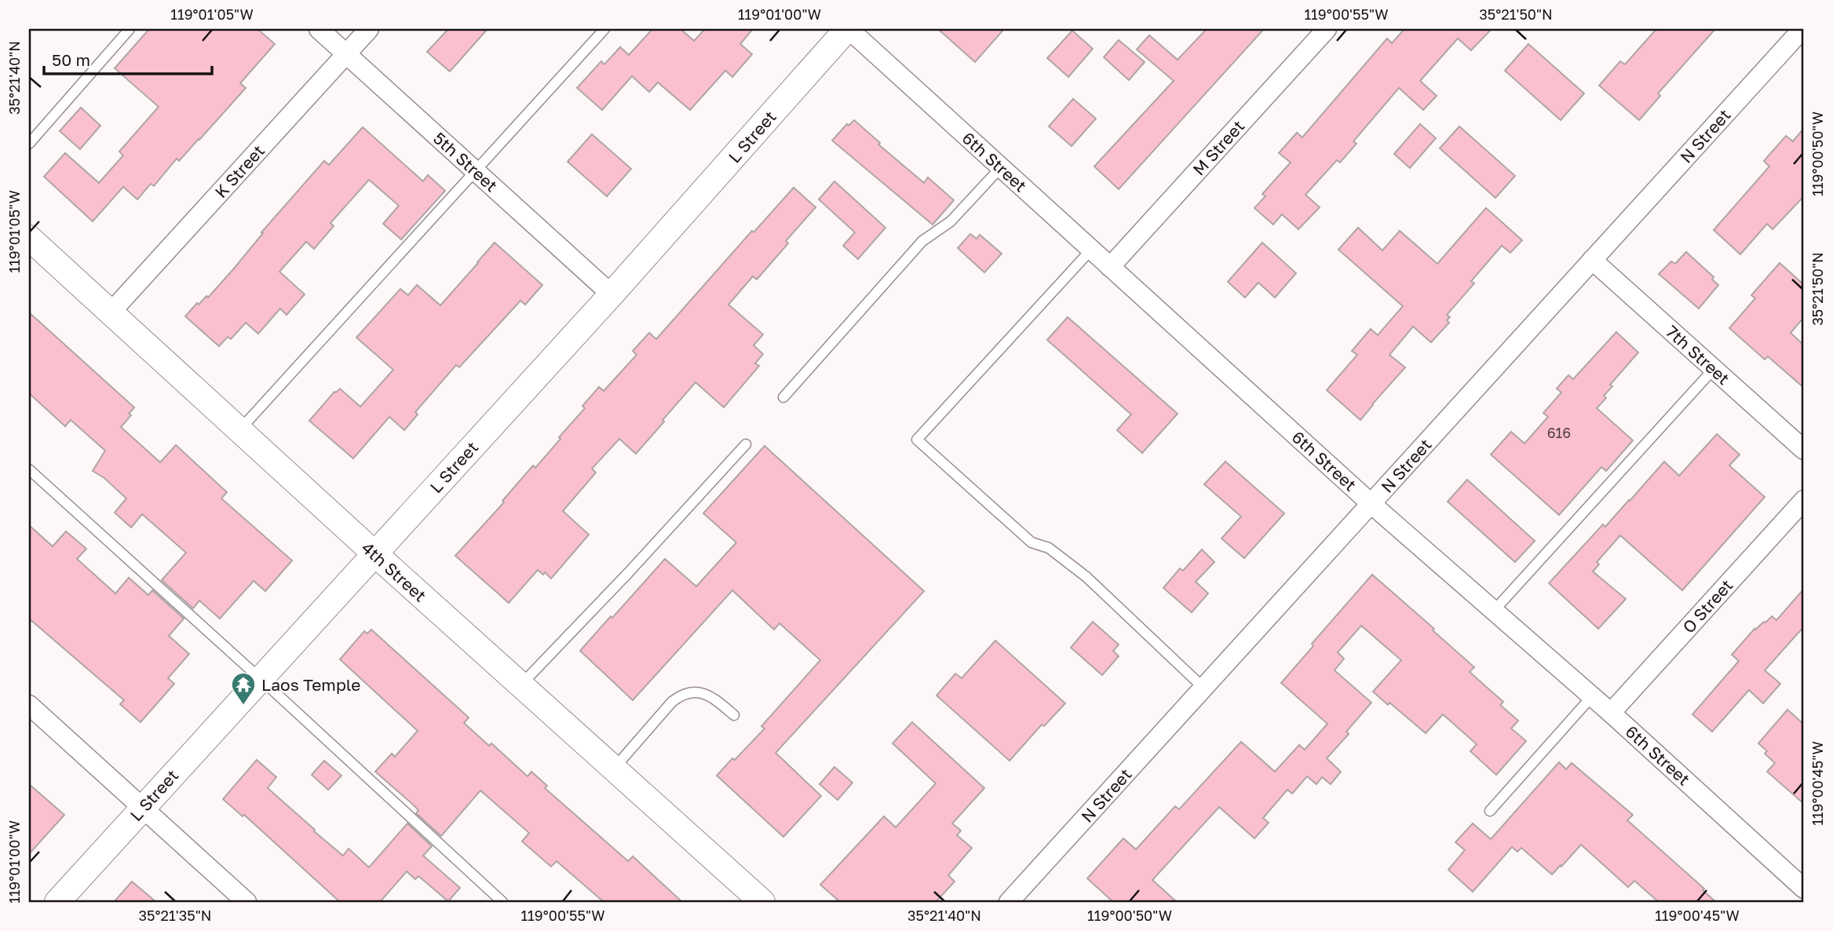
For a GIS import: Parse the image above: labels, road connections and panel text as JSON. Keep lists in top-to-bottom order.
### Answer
{
  "streets": {
    "street": [
      "N Street",
      "L Street",
      "M Street",
      "5th Street",
      "6th Street",
      "K Street",
      "7th Street",
      "4th Street",
      "O Street"
    ]
  },
  "crossings": [
    ["N Street", "6th Street"],
    ["N Street", "7th Street"],
    ["L Street", "5th Street"],
    ["L Street", "6th Street"],
    ["L Street", "4th Street"],
    ["M Street", "6th Street"],
    ["5th Street", "K Street"],
    ["6th Street", "O Street"],
    ["K Street", "4th Street"]
  ],
  "places": {
    "temple": ["Laos Temple"]
  },
  "house_numbers": ["616"],
  "scale_bar": "50 m",
  "coordinates": [
    "119°01'05\"W",
    "119°01'00\"W",
    "119°00'55\"W",
    "35°21'50\"N",
    "35°21'40\"N",
    "119°00'50\"W",
    "119°00'45\"W",
    "35°21'35\"N"
  ]
}
